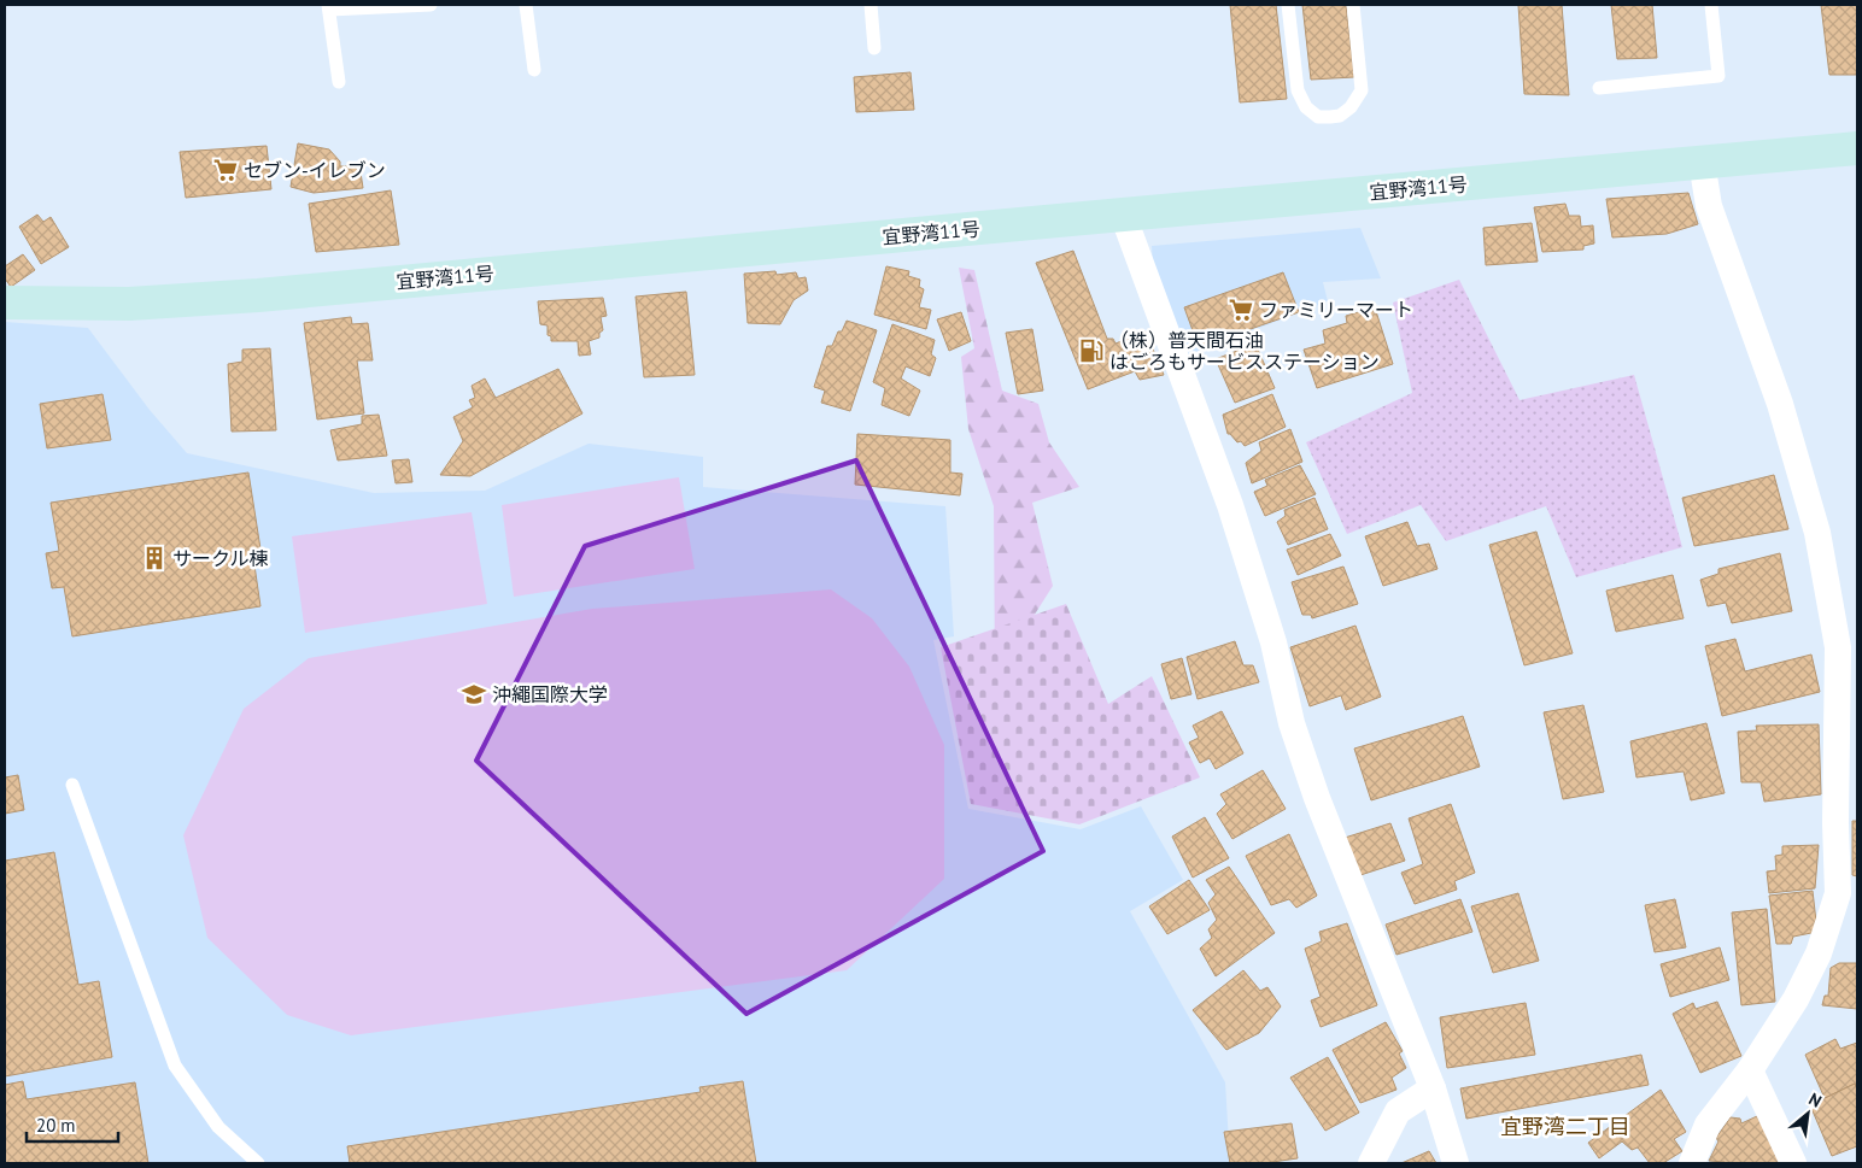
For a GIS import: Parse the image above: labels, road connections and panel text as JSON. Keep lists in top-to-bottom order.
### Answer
{
  "streets": {
    "street": ["宜野湾11号"]
  },
  "districts": ["宜野湾二丁目"],
  "places": {
    "supermarket": ["セブン-イレブン", "ファミリーマート"],
    "fuel station": ["（株）普天間石油 はごろもサービスステーション"],
    "building": ["サークル棟"],
    "school or university": ["沖繩国際大学"]
  },
  "scale_bar": "20 m",
  "north": "top right"
}
